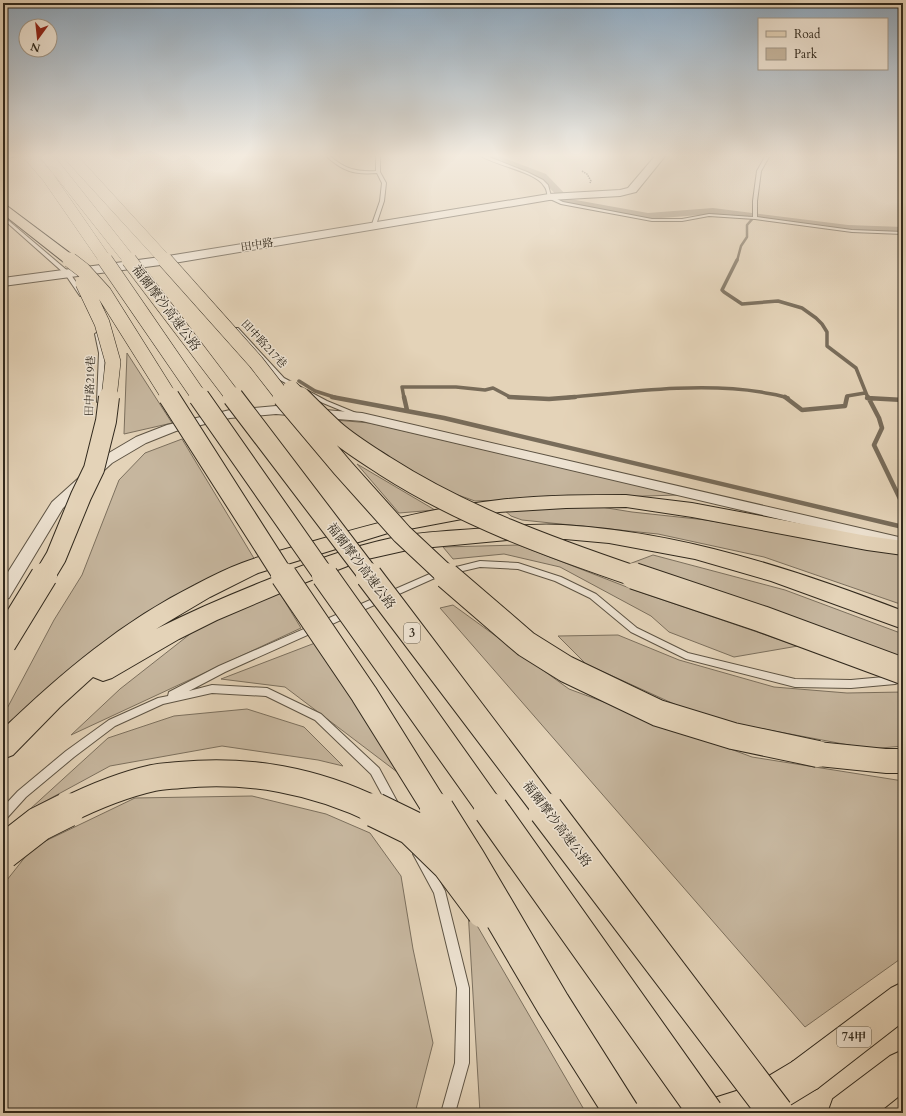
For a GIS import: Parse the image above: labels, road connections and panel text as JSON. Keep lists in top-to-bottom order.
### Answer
{
  "streets": {
    "main road": ["福爾摩沙高速公路", "3", "74甲"],
    "street": ["田中路"],
    "lane": ["田中路217巷", "田中路219巷"]
  },
  "crossings": [
    ["田中路", "田中路217巷"],
    ["田中路", "田中路219巷"]
  ],
  "legend": ["Road", "Park"],
  "north": "bottom"
}
